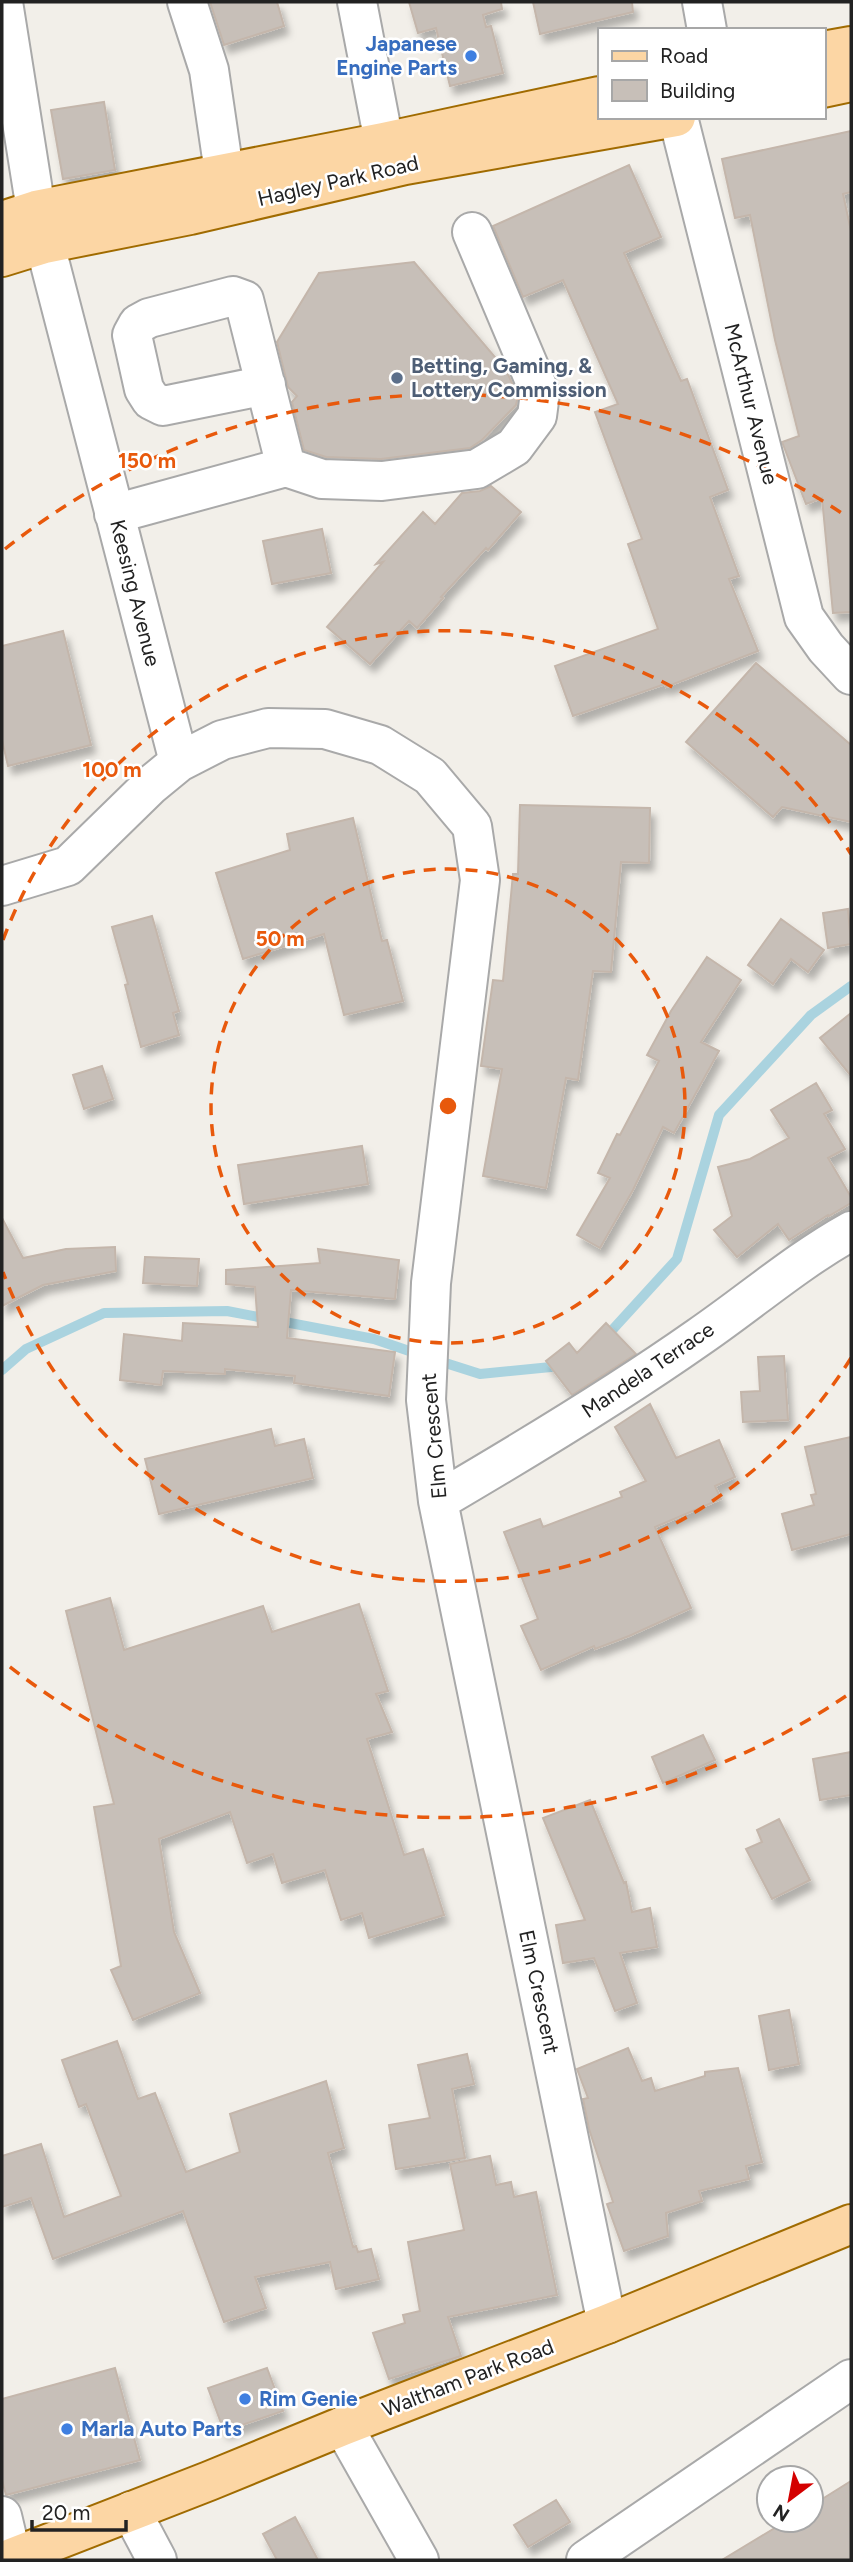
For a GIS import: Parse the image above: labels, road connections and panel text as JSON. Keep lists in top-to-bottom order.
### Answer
{
  "streets": {
    "main road": ["Hagley Park Road", "Waltham Park Road"],
    "street": [
      "McArthur Avenue",
      "Keesing Avenue",
      "Mandela Terrace",
      "Elm Crescent"
    ]
  },
  "crossings": [
    ["Hagley Park Road", "Keesing Avenue"],
    ["Keesing Avenue", "Elm Crescent"],
    ["Mandela Terrace", "Elm Crescent"],
    ["Elm Crescent", "Waltham Park Road"]
  ],
  "places": [
    "Japanese Engine Parts",
    "Betting, Gaming, & Lottery Commission",
    "Rim Genie",
    "Marla Auto Parts"
  ],
  "legend": ["Road", "Building"],
  "scale_bar": "20 m",
  "north": "bottom left",
  "rings": ["150 m", "100 m", "50 m"]
}
